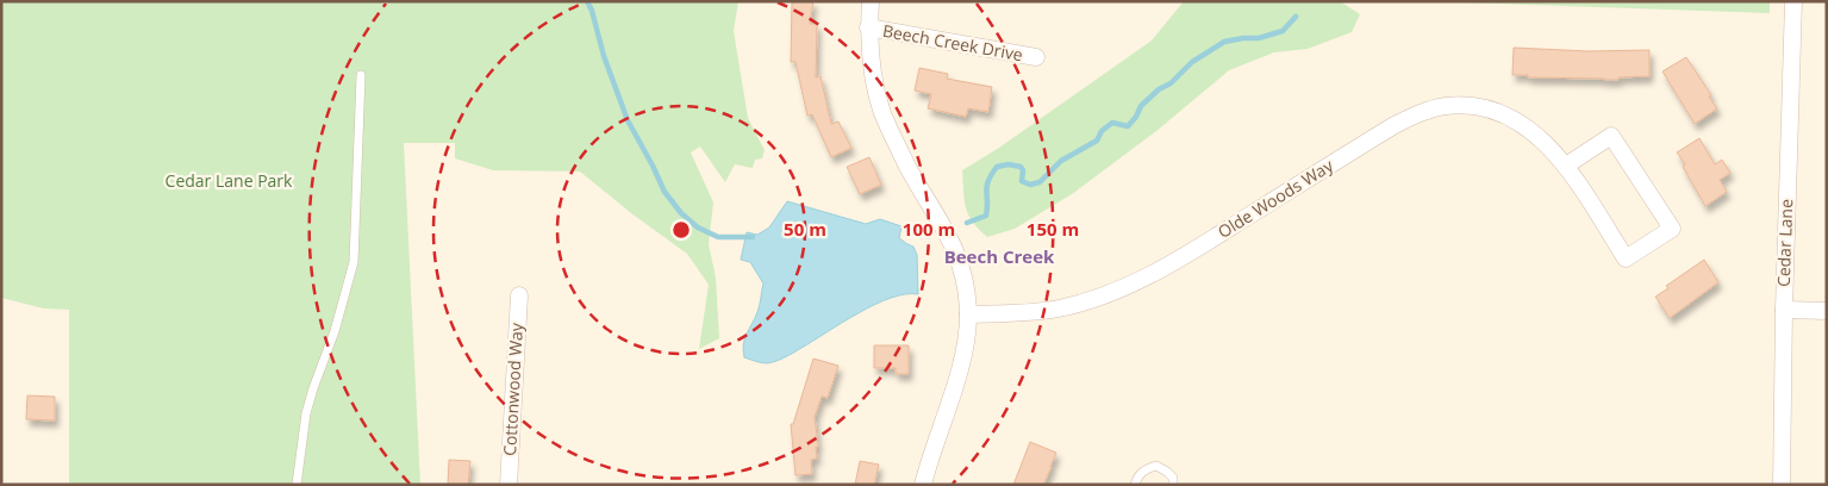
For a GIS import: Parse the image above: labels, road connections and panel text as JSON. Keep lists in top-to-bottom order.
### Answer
{
  "streets": {
    "street": [
      "Beech Creek Drive",
      "Olde Woods Way",
      "Cedar Lane",
      "Cottonwood Way"
    ]
  },
  "crossings": [
    ["Beech Creek Drive", "Olde Woods Way"]
  ],
  "districts": ["Beech Creek"],
  "parks": ["Cedar Lane Park"],
  "rings": ["50 m", "100 m", "150 m"]
}
